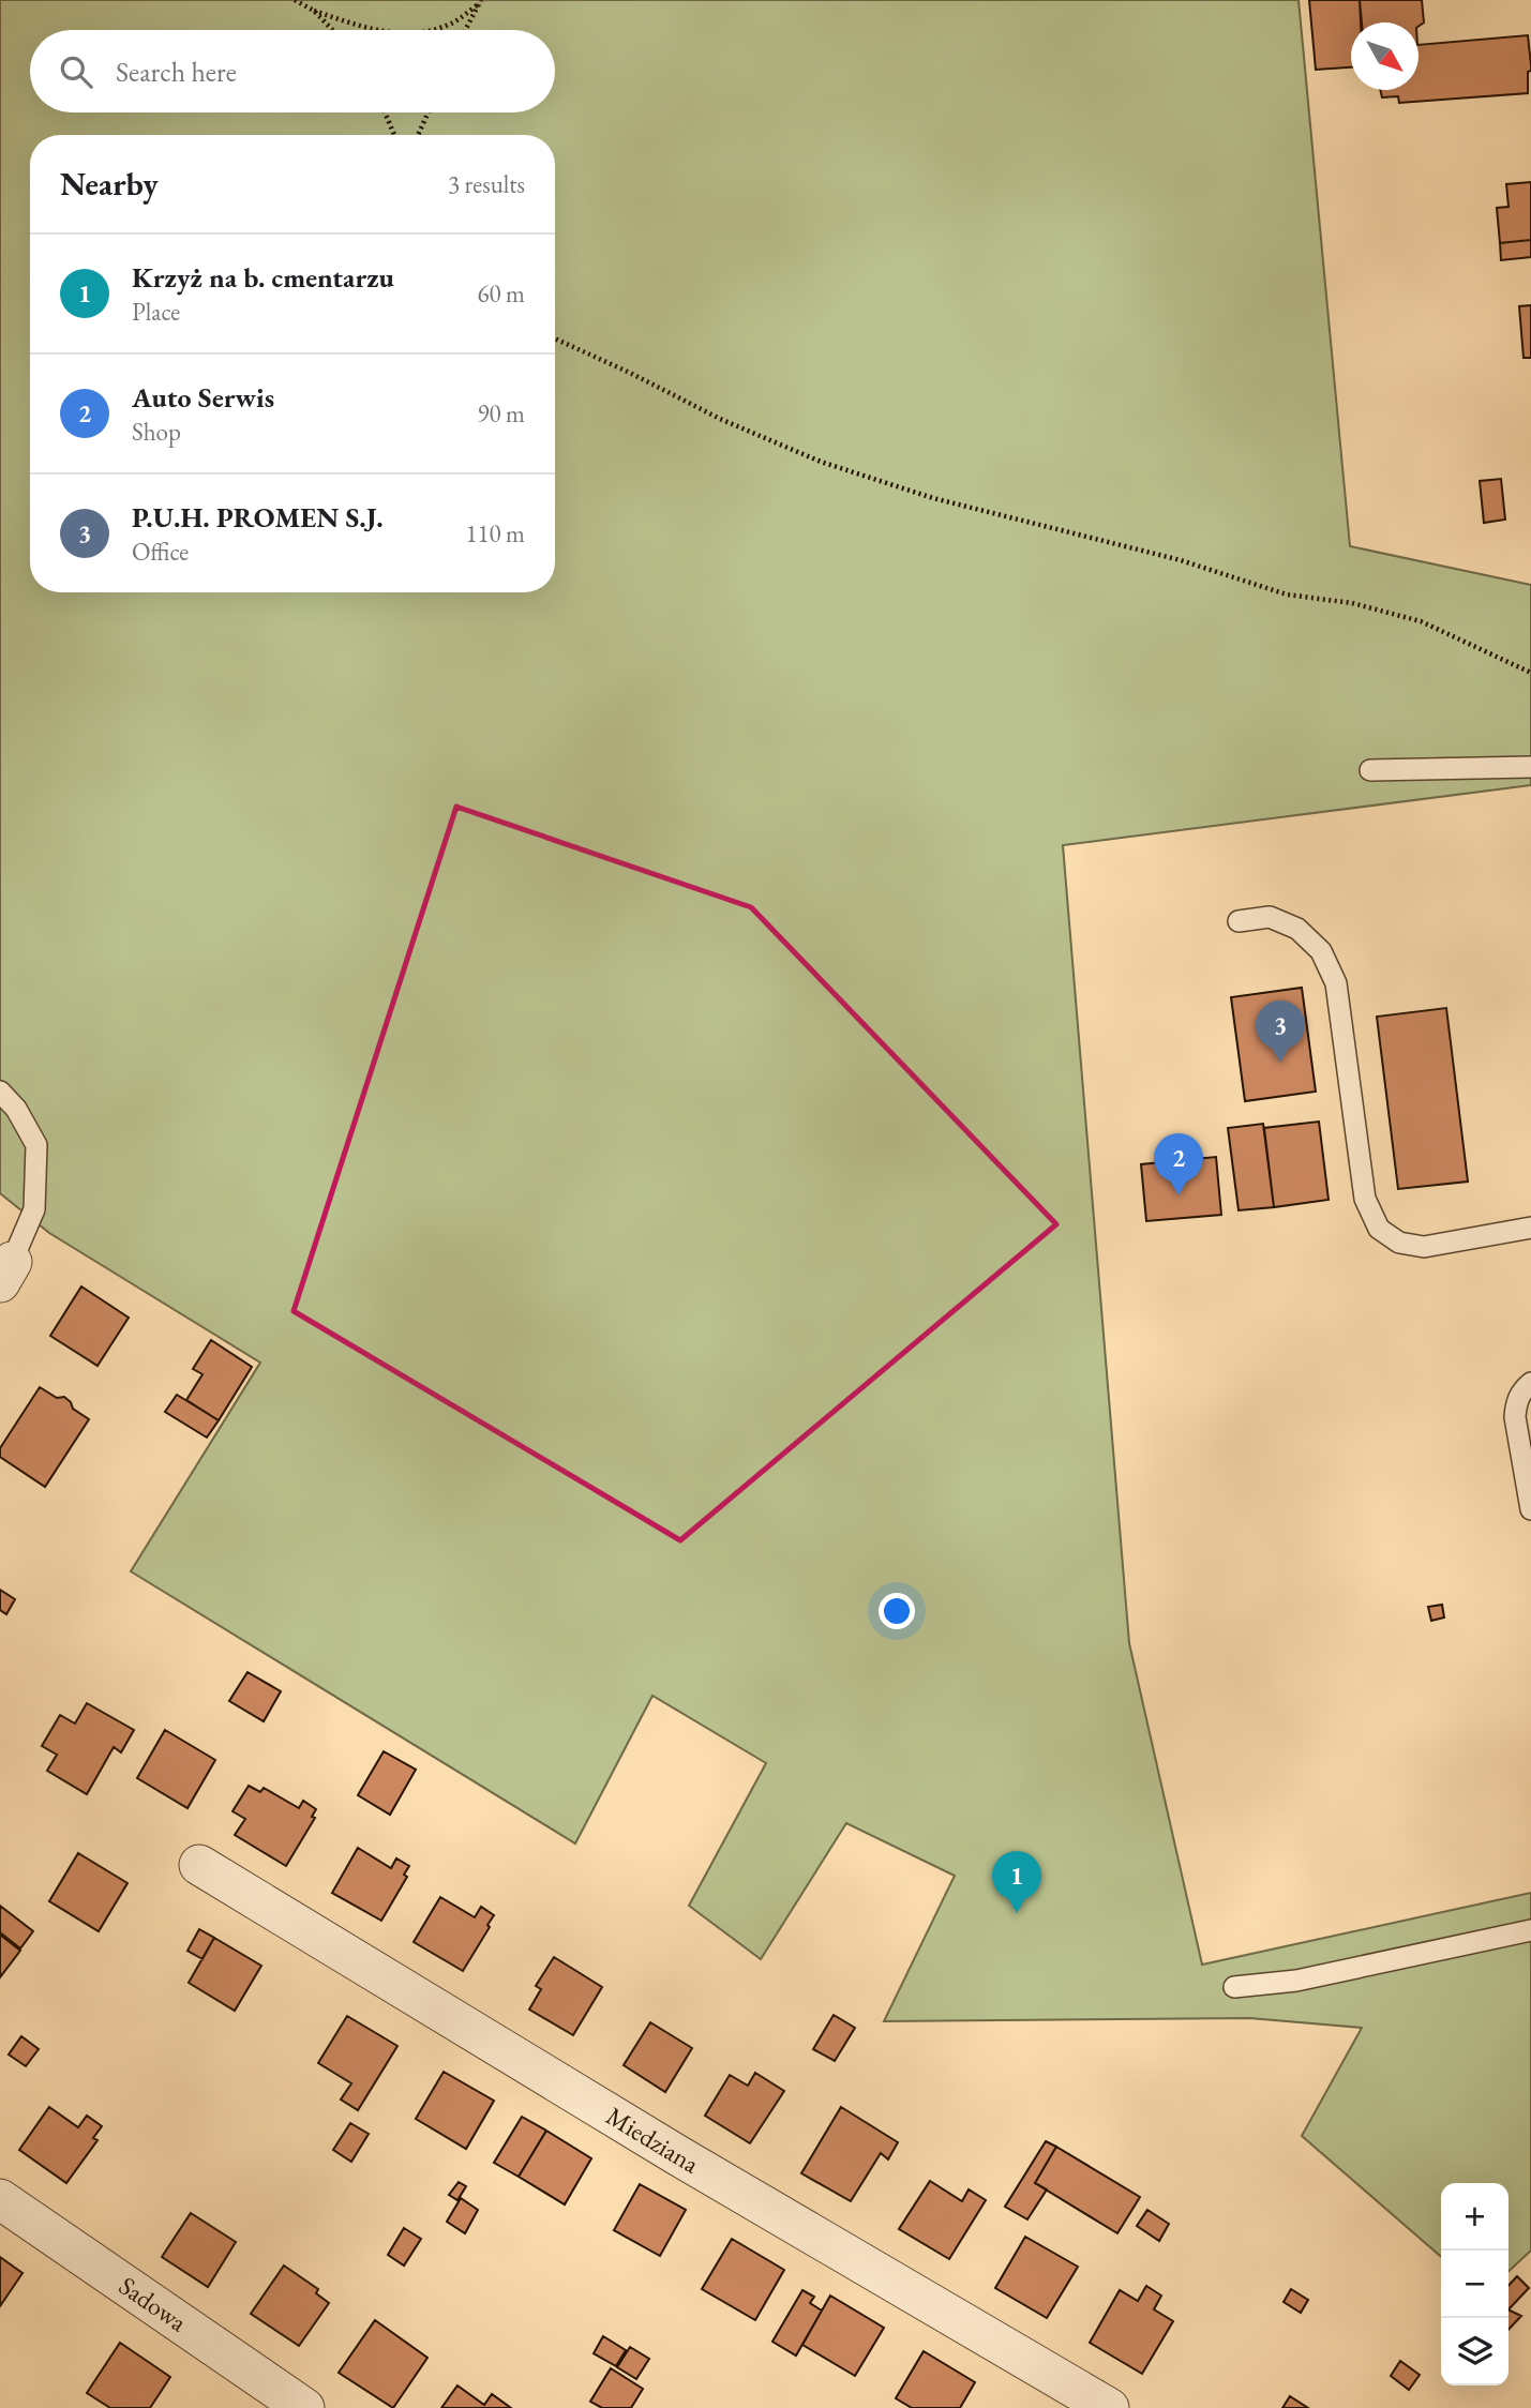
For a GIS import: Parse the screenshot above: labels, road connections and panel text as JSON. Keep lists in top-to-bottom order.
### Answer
{
  "streets": {
    "street": ["Miedziana", "Sadowa"]
  },
  "north": "bottom right",
  "page": {
    "search": "Search here",
    "heading": ["Nearby", "3 results"],
    "list": [
      {
        "mark": "1",
        "name": "Krzyż na b. cmentarzu",
        "note": "Place",
        "value": "60 m"
      },
      {
        "mark": "2",
        "name": "Auto Serwis",
        "note": "Shop",
        "value": "90 m"
      },
      {
        "mark": "3",
        "name": "P.U.H. PROMEN S.J.",
        "note": "Office",
        "value": "110 m"
      }
    ],
    "pins": ["3", "2", "1"],
    "map_buttons": ["+", "−"]
  }
}
